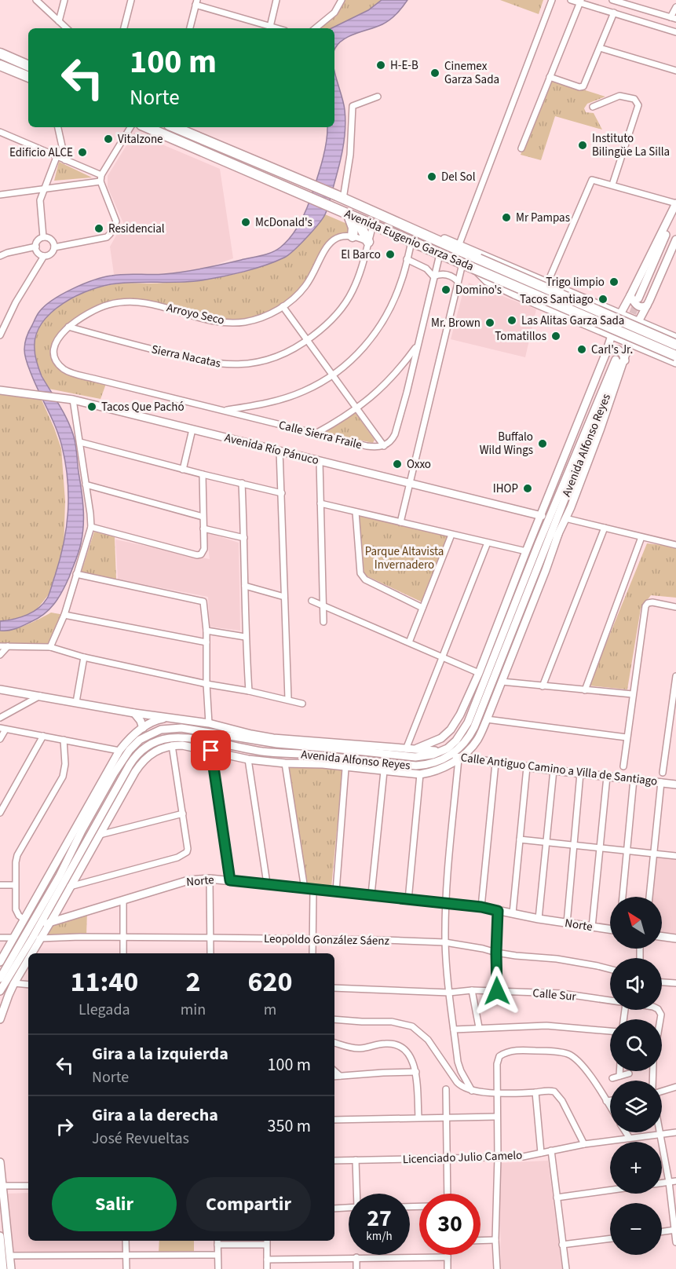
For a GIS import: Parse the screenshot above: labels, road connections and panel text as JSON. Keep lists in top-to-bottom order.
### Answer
{
  "streets": {
    "highway": ["Avenida Eugenio Garza Sada"],
    "street": [
      "Arroyo Seco",
      "Sierra Nacatas",
      "Calle Sierra Fraile",
      "Avenida Alfonso Reyes",
      "Avenida Río Pánuco",
      "Calle Antiguo Camino a Villa de Santiago",
      "Norte",
      "Leopoldo González Sáenz",
      "Calle Sur",
      "Licenciado Julio Camelo"
    ]
  },
  "crossings": [
    ["Avenida Eugenio Garza Sada", "Sierra Nacatas"],
    ["Arroyo Seco", "Sierra Nacatas"],
    ["Arroyo Seco", "Calle Sierra Fraile"],
    ["Avenida Alfonso Reyes", "Avenida Río Pánuco"],
    ["Avenida Alfonso Reyes", "Calle Antiguo Camino a Villa de Santiago"],
    ["Avenida Alfonso Reyes", "Norte"],
    ["Avenida Alfonso Reyes", "Leopoldo González Sáenz"]
  ],
  "parks": ["Parque Altavista Invernadero"],
  "places": [
    "H-E-B",
    "Cinemex Garza Sada",
    "Vitalzone",
    "Instituto Bilingüe La Silla",
    "Edificio ALCE",
    "Del Sol",
    "Mr Pampas",
    "McDonald's",
    "Residencial",
    "El Barco",
    "Trigo limpio",
    "Domino's",
    "Tacos Santiago",
    "Las Alitas Garza Sada",
    "Mr. Brown",
    "Tomatillos",
    "Carl's Jr.",
    "Tacos Que Pachó",
    "Buffalo Wild Wings",
    "Oxxo",
    "IHOP"
  ],
  "north": "top left",
  "page": {
    "turn": ["100 m", "Norte"],
    "map_buttons": ["+", "−"],
    "eta": [
      "11:40",
      "Llegada",
      "2",
      "min",
      "620",
      "m"
    ],
    "list": [
      {
        "name": "Gira a la izquierda",
        "note": "Norte",
        "value": "100 m"
      },
      {
        "name": "Gira a la derecha",
        "note": "José Revueltas",
        "value": "350 m"
      }
    ],
    "buttons": ["Salir", "Compartir"],
    "speed": "27 km/h",
    "limit": "30"
  }
}
